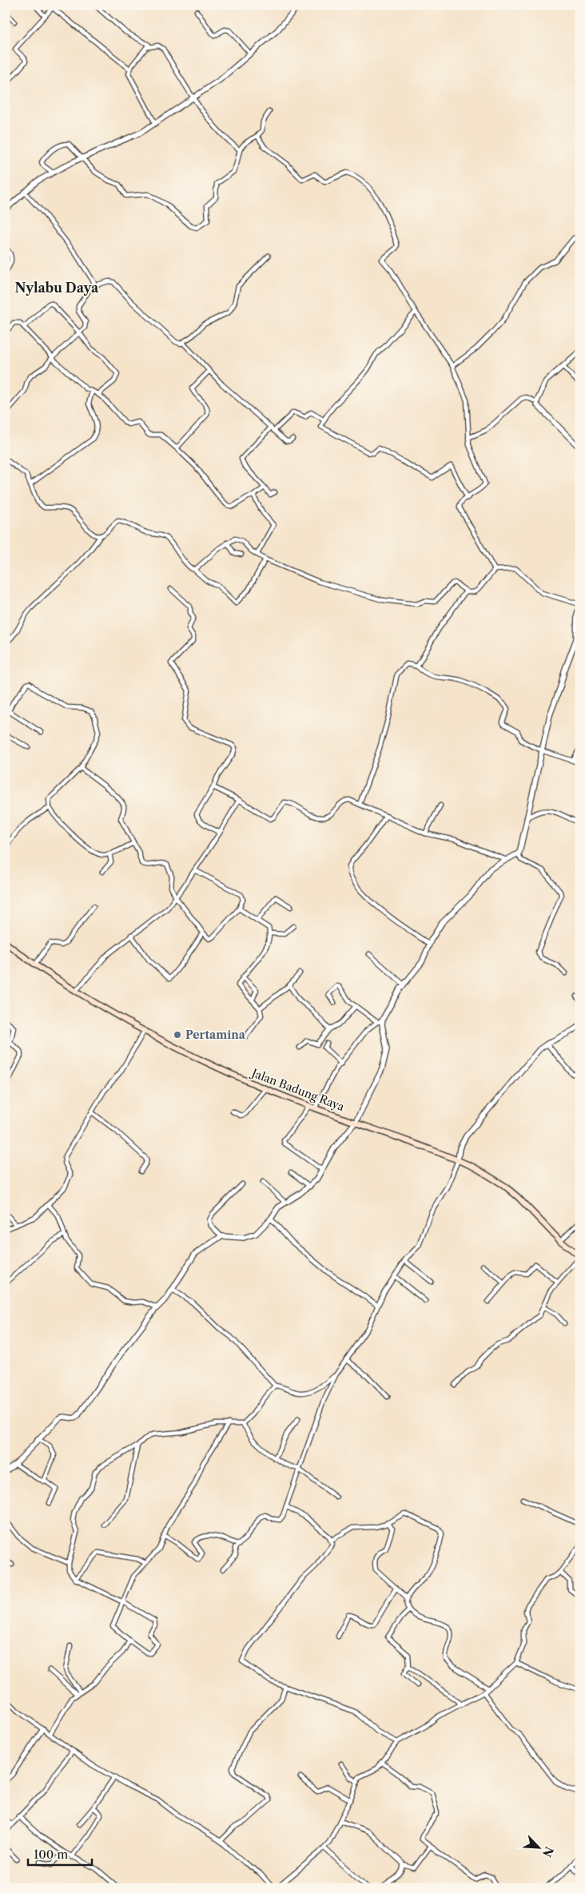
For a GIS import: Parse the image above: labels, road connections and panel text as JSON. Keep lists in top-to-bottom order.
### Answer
{
  "streets": {
    "main road": ["Jalan Badung Raya"]
  },
  "districts": ["Nylabu Daya"],
  "places": ["Pertamina"],
  "scale_bar": "100 m",
  "north": "bottom right"
}
